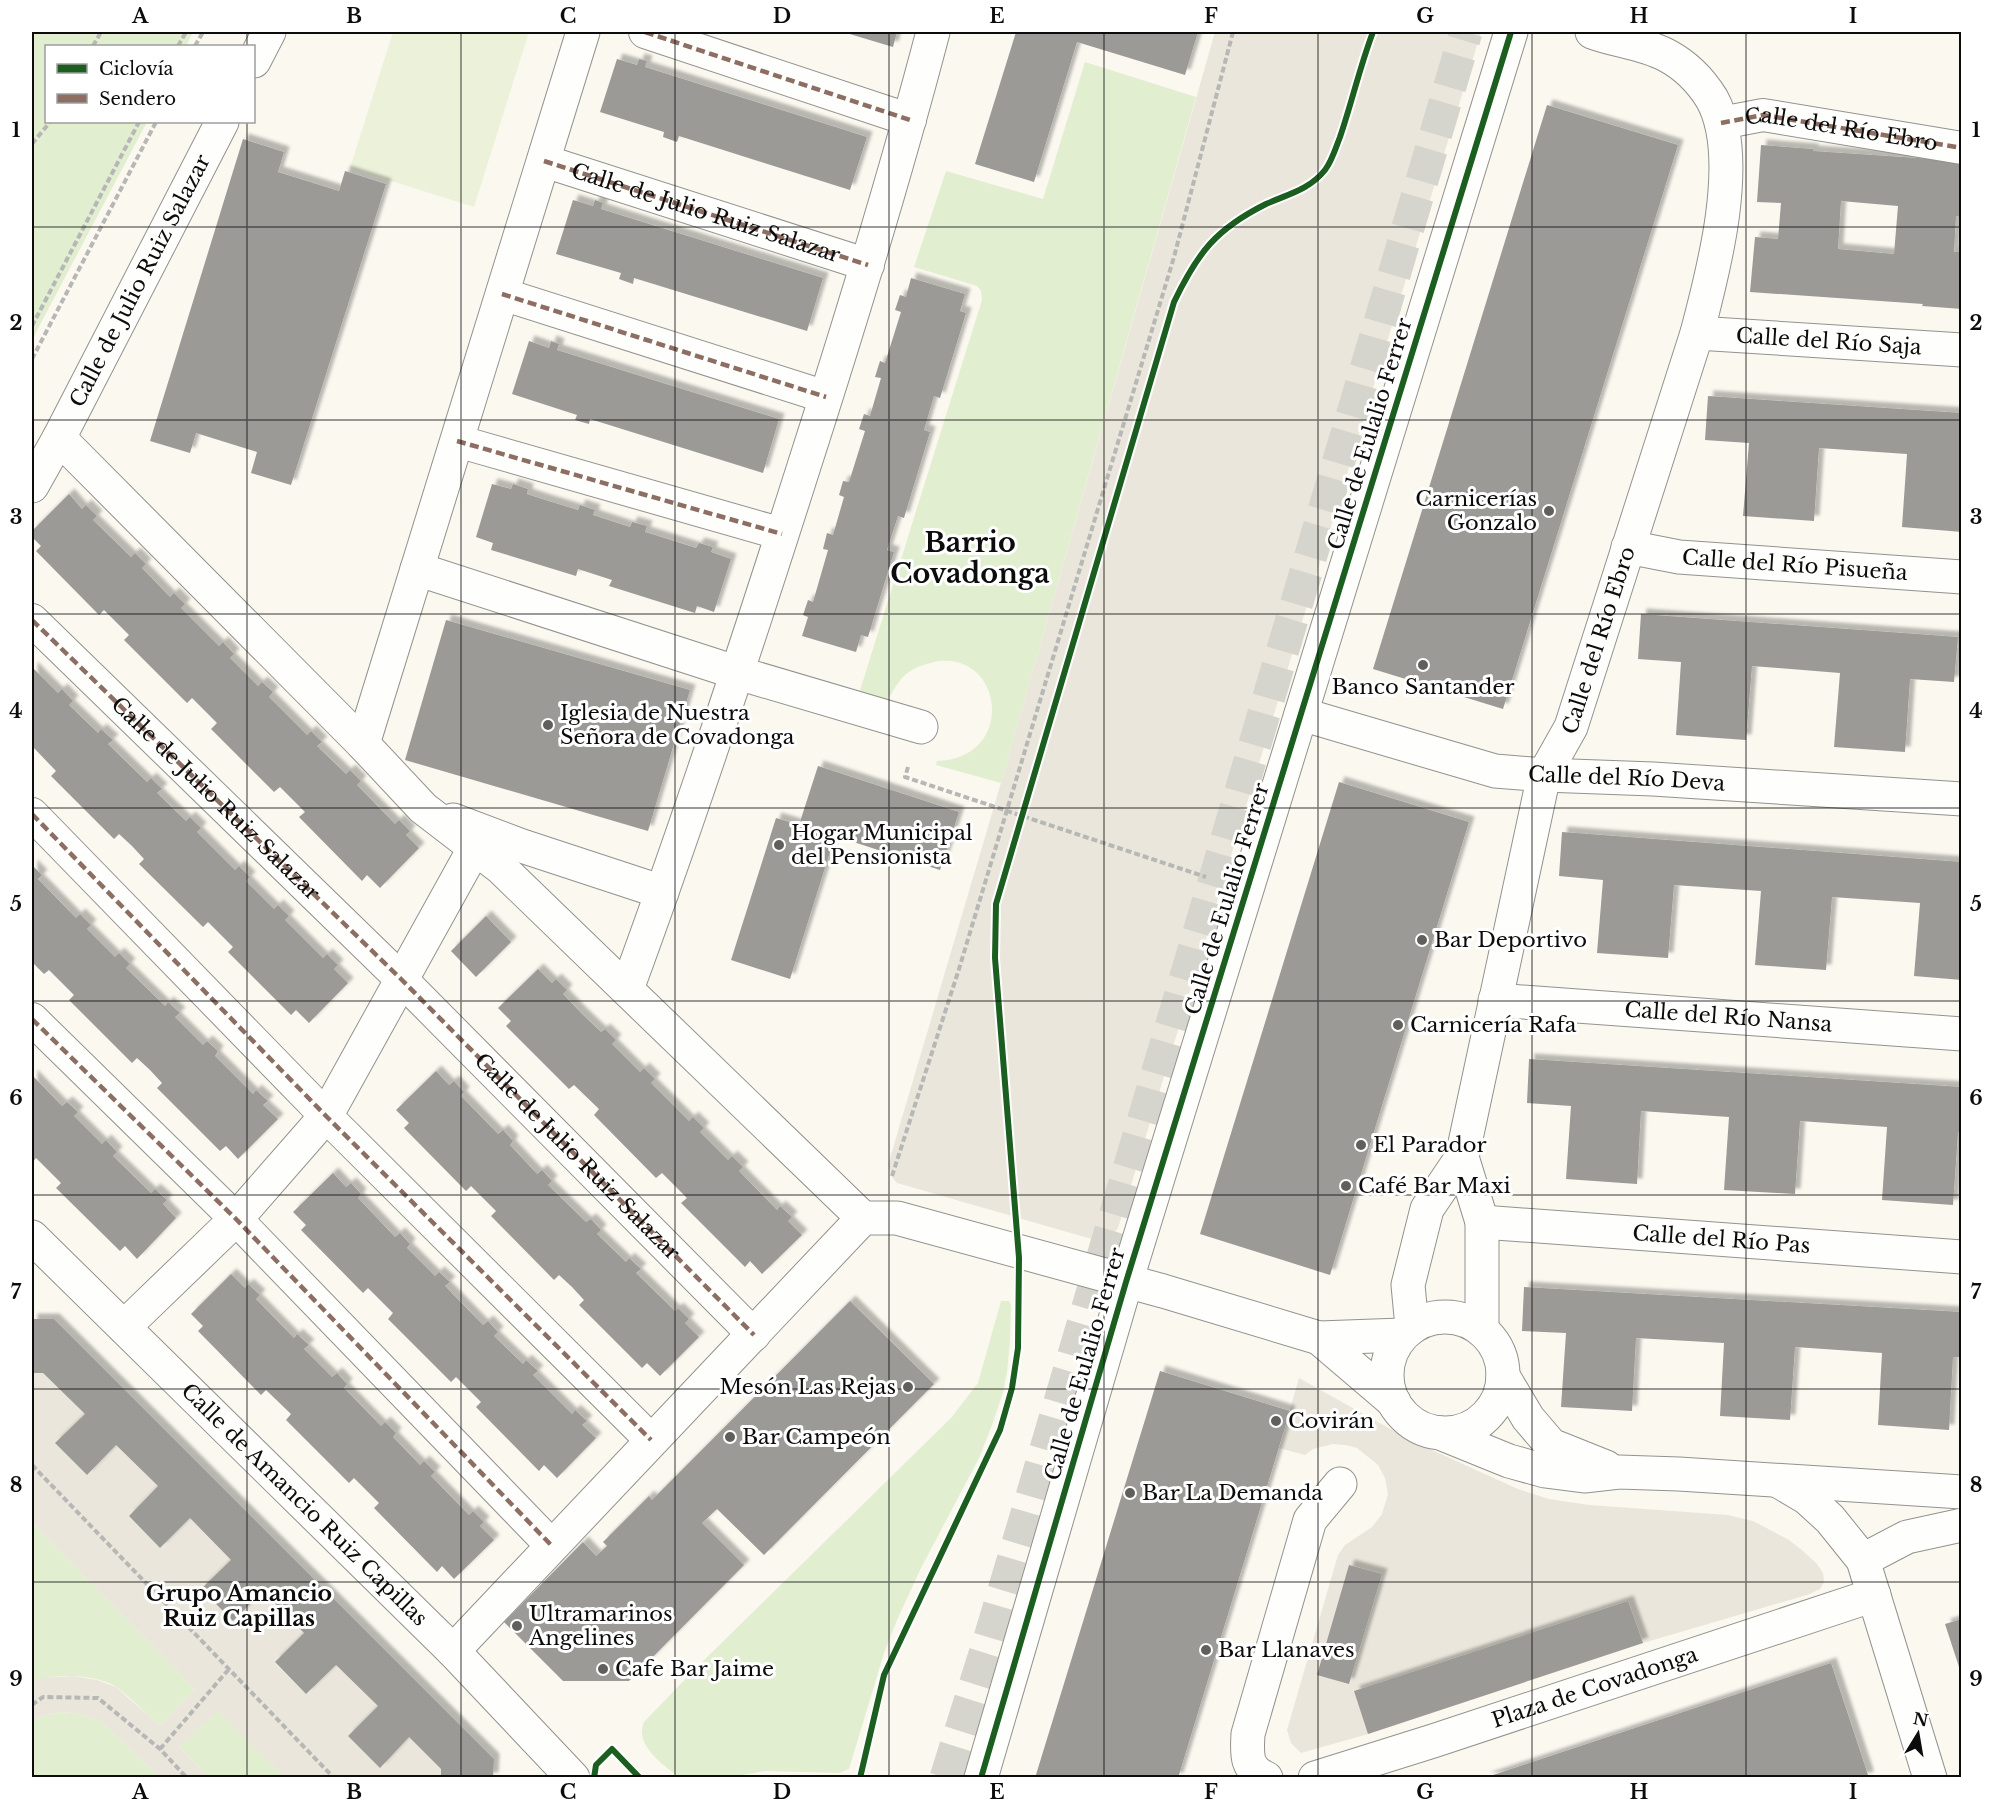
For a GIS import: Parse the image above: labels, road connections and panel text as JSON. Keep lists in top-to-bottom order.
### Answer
{
  "streets": {
    "street": [
      "Calle del Río Ebro",
      "Calle de Julio Ruiz Salazar",
      "Calle del Río Saja",
      "Calle de Eulalio Ferrer",
      "Calle del Río Pisueña",
      "Calle del Río Deva",
      "Calle del Río Nansa",
      "Calle del Río Pas",
      "Calle de Amancio Ruiz Capillas",
      "Plaza de Covadonga"
    ]
  },
  "crossings": [
    ["Calle del Río Ebro", "Calle del Río Saja"],
    ["Calle del Río Ebro", "Calle del Río Pisueña"],
    ["Calle del Río Ebro", "Calle del Río Deva"],
    ["Calle del Río Ebro", "Calle del Río Nansa"],
    ["Calle del Río Ebro", "Calle del Río Pas"],
    ["Calle de Eulalio Ferrer", "Calle del Río Deva"]
  ],
  "districts": ["Barrio Covadonga", "Grupo Amancio Ruiz Capillas"],
  "places": [
    "Carnicerías Gonzalo",
    "Banco Santander",
    "Iglesia de Nuestra Señora de Covadonga",
    "Hogar Municipal del Pensionista",
    "Bar Deportivo",
    "Carnicería Rafa",
    "El Parador",
    "Café Bar Maxi",
    "Mesón Las Rejas",
    "Covirán",
    "Bar Campeón",
    "Bar La Demanda",
    "Ultramarinos Angelines",
    "Bar Llanaves",
    "Cafe Bar Jaime"
  ],
  "legend": ["Ciclovía", "Sendero"],
  "north": "top",
  "grid": {
    "columns": [
      "A",
      "B",
      "C",
      "D",
      "E",
      "F",
      "G",
      "H",
      "I"
    ],
    "rows": [
      "1",
      "2",
      "3",
      "4",
      "5",
      "6",
      "7",
      "8",
      "9"
    ]
  }
}
